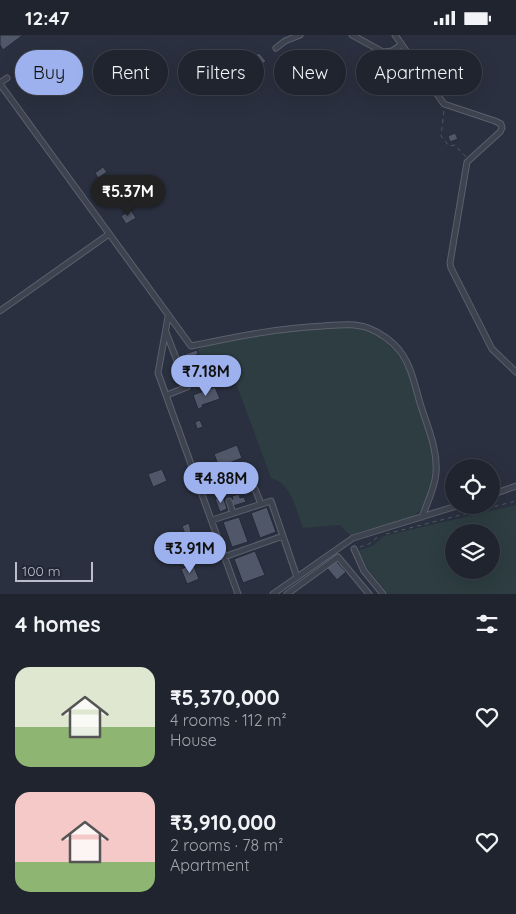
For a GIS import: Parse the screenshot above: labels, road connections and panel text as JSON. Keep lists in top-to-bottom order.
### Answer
{
  "scale_bar": "100 m",
  "page": {
    "status": "12:47",
    "chip": [
      "Buy",
      "Rent",
      "Filters",
      "New",
      "Apartment"
    ],
    "price": [
      "₹5.37M",
      "₹7.18M",
      "₹4.88M",
      "₹3.91M"
    ],
    "scale": "100 m",
    "heading": "4 homes",
    "list": [
      {
        "name": "₹5,370,000",
        "note": "4 rooms · 112 m² · House"
      },
      {
        "name": "₹3,910,000",
        "note": "2 rooms · 78 m² · Apartment"
      }
    ]
  }
}
